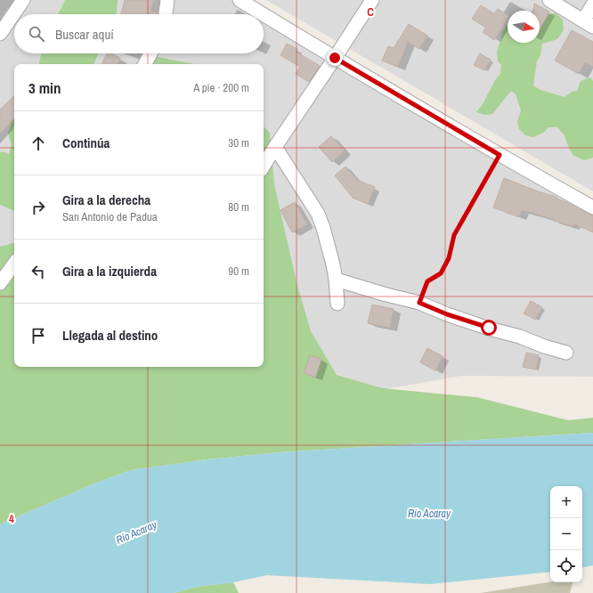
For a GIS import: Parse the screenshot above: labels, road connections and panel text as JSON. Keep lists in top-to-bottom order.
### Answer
{
  "water": ["Río Acaray"],
  "north": "right",
  "page": {
    "search": "Buscar aquí",
    "heading": ["3 min", "A pie · 200 m"],
    "list": [
      ["Continúa", "30 m"],
      ["Gira a la derecha", "San Antonio de Padua", "80 m"],
      ["Gira a la izquierda", "90 m"],
      "Llegada al destino"
    ],
    "map_buttons": ["+", "−"]
  },
  "grid": {
    "columns": ["C"],
    "rows": ["4"]
  }
}
